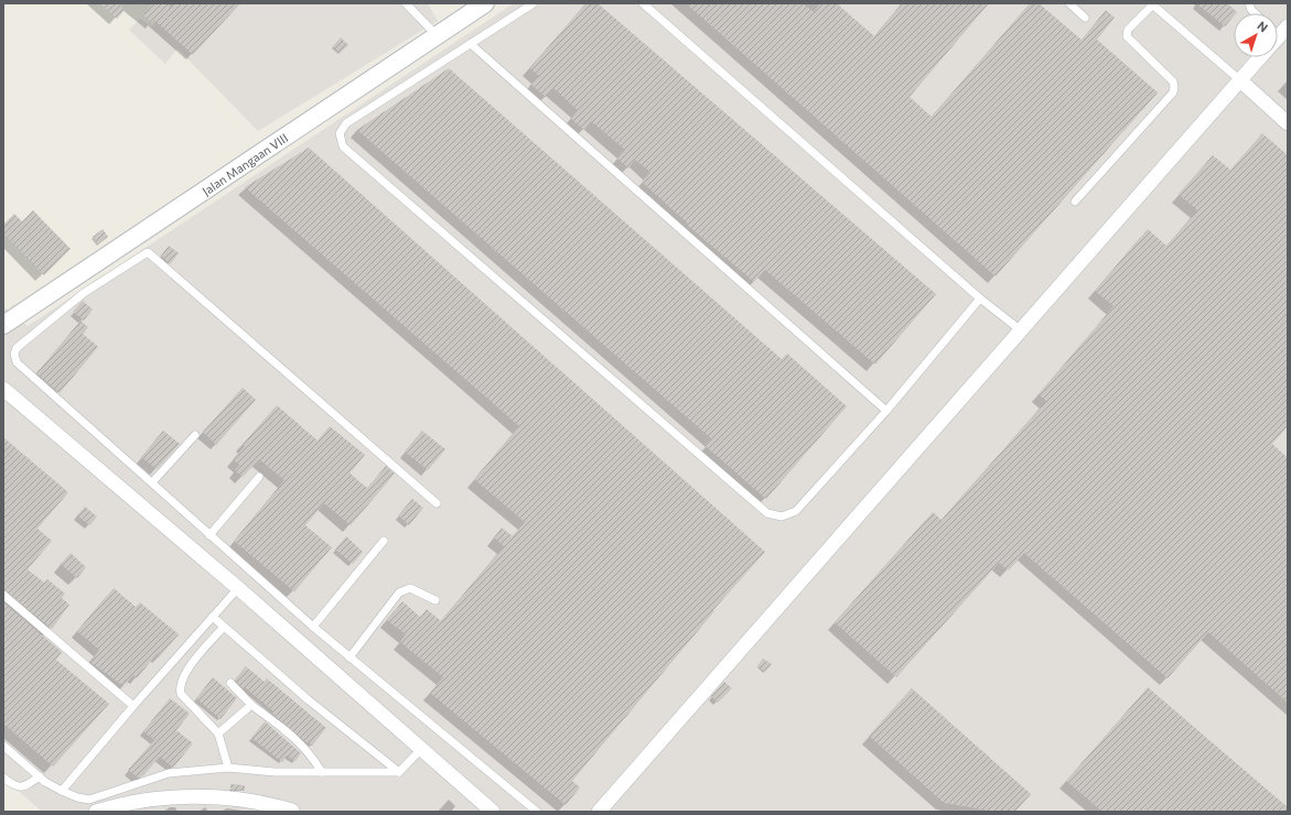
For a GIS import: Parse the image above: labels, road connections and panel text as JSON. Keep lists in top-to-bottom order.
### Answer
{
  "streets": {
    "street": ["Jalan Mangaan VIII"]
  },
  "north": "top right"
}
